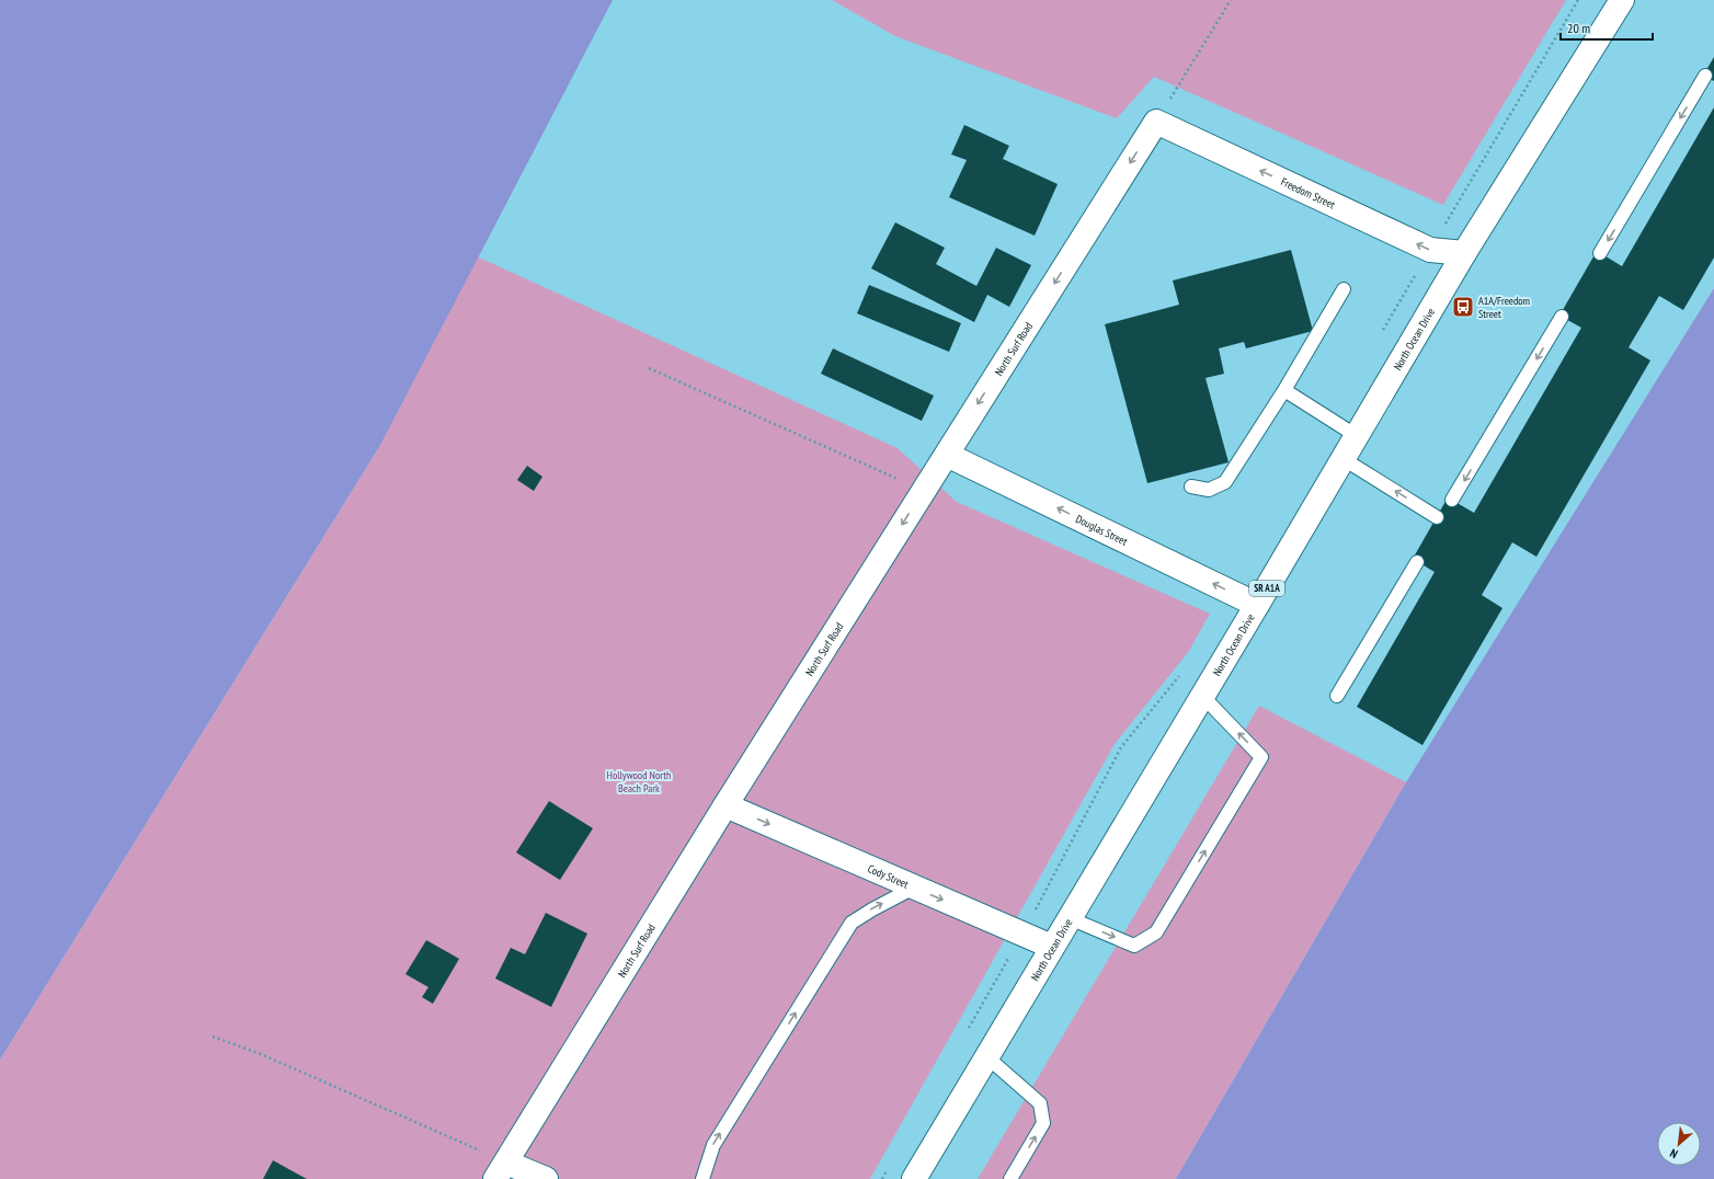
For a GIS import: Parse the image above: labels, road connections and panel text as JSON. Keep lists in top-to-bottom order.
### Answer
{
  "streets": {
    "street": [
      "Freedom Street",
      "North Ocean Drive",
      "North Surf Road",
      "Douglas Street",
      "SR A1A",
      "Cody Street"
    ]
  },
  "crossings": [
    ["Freedom Street", "North Ocean Drive"],
    ["Freedom Street", "North Surf Road"],
    ["North Ocean Drive", "Douglas Street"],
    ["North Ocean Drive", "Cody Street"],
    ["North Surf Road", "Douglas Street"],
    ["North Surf Road", "Cody Street"]
  ],
  "one_way": [
    "Freedom Street",
    "North Surf Road",
    "Douglas Street",
    "Cody Street"
  ],
  "parks": ["Hollywood North Beach Park"],
  "places": {
    "bus stop": ["A1A/Freedom Street"]
  },
  "scale_bar": "20 m",
  "north": "bottom left"
}
